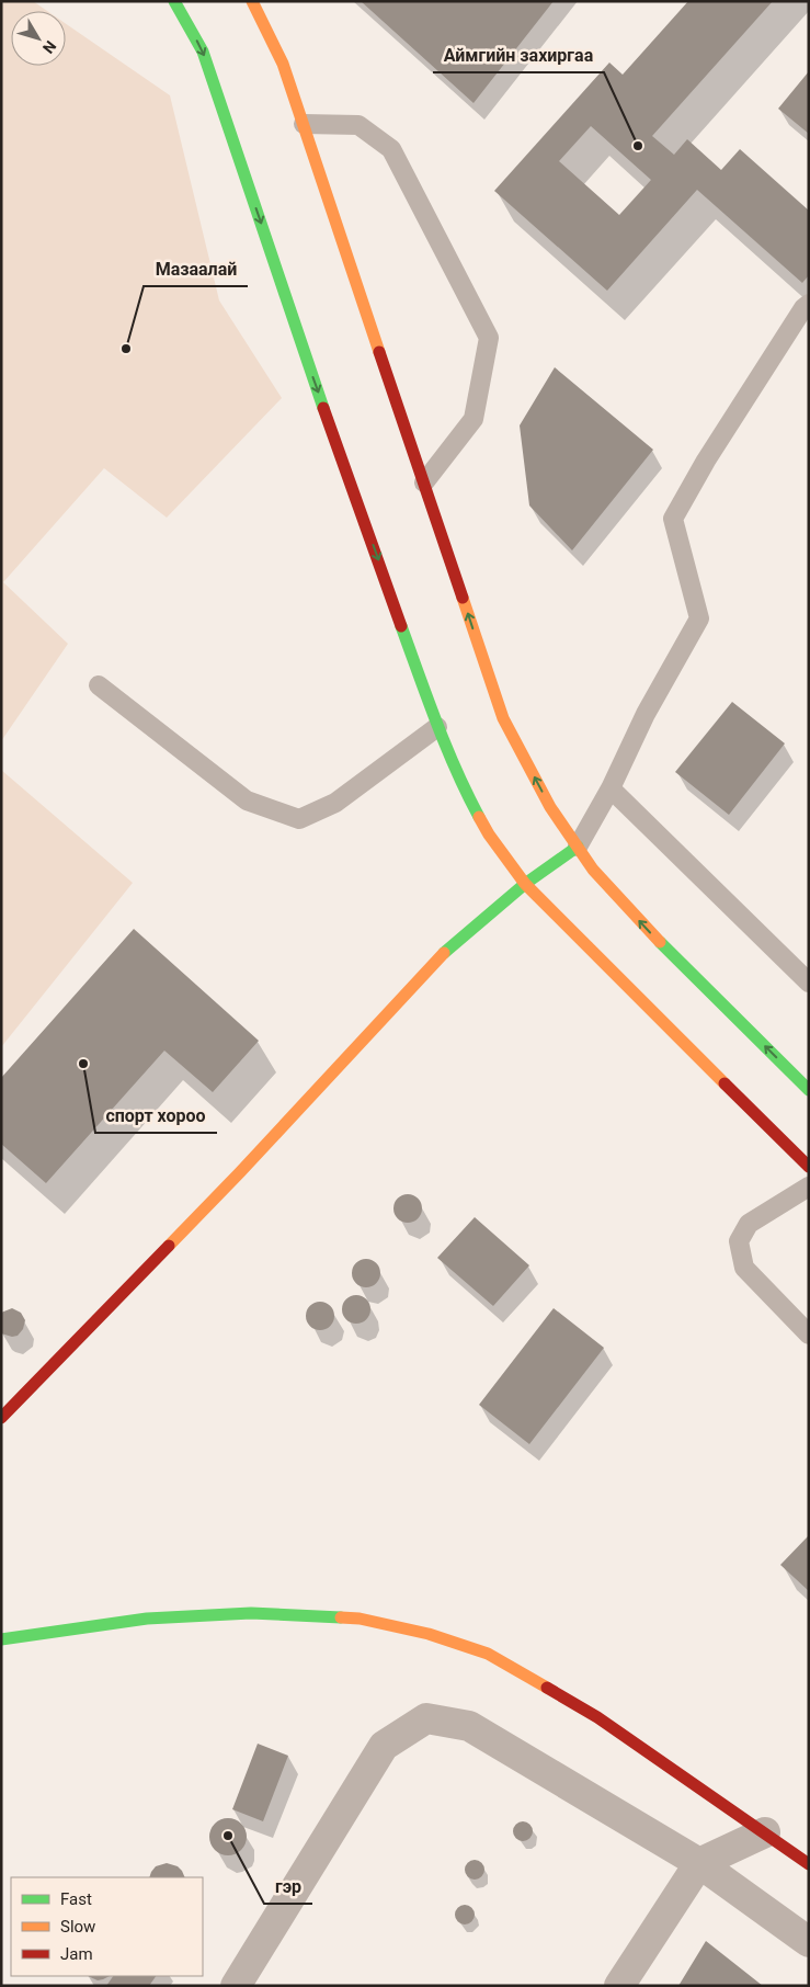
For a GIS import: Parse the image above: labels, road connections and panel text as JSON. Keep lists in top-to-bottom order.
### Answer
{
  "places": [
    "Аймгийн захиргаа",
    "Мазаалай",
    "спорт хороо",
    "гэр"
  ],
  "legend": ["Fast", "Slow", "Jam"],
  "north": "bottom right"
}
